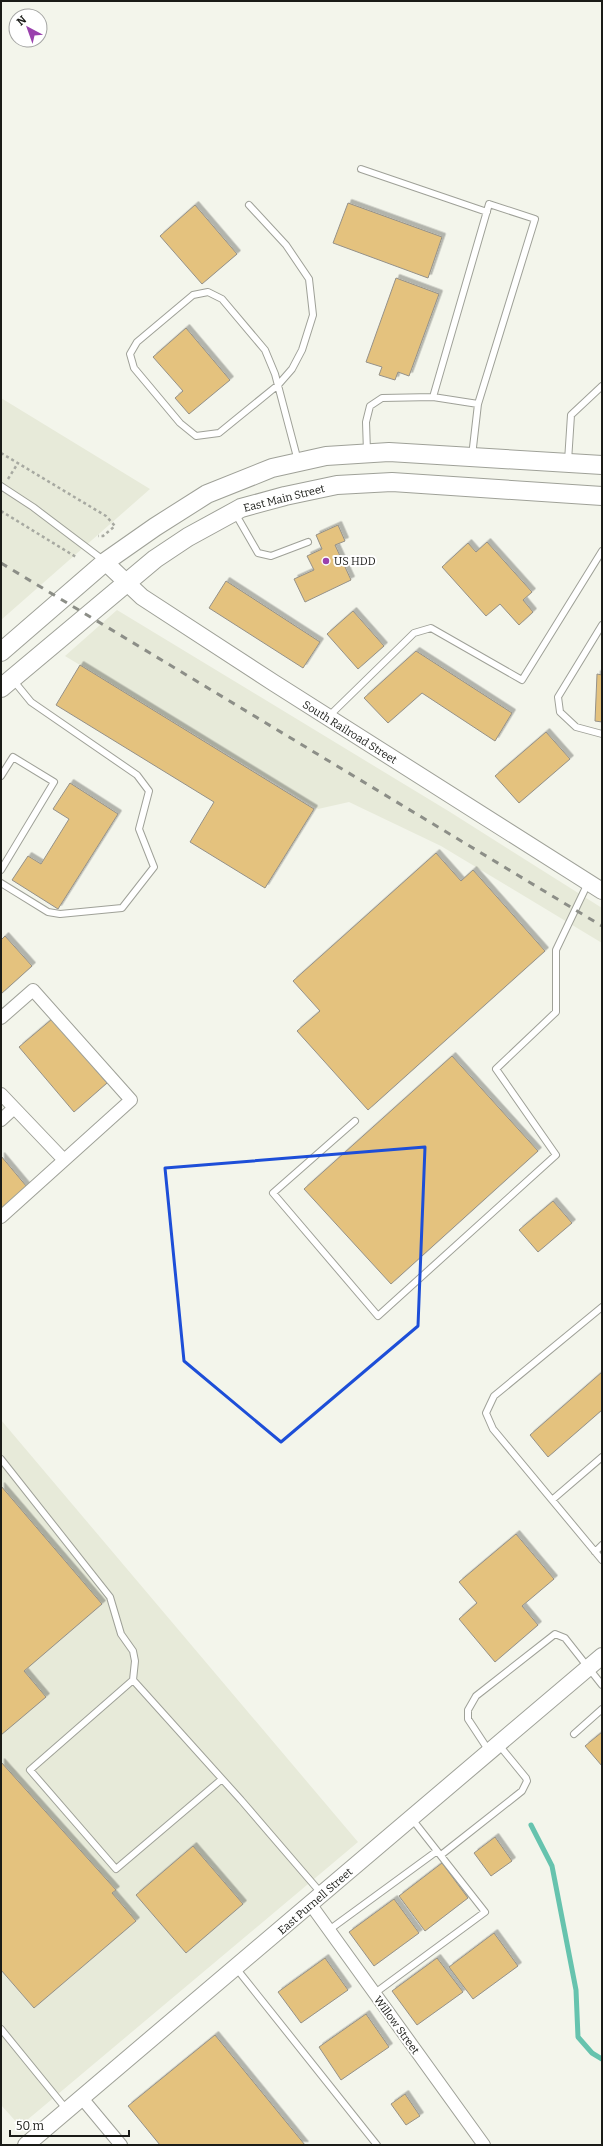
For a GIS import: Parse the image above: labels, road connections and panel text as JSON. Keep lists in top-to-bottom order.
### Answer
{
  "streets": {
    "main road": ["East Main Street"],
    "street": ["South Railroad Street", "East Purnell Street", "Willow Street"]
  },
  "crossings": [
    ["East Main Street", "South Railroad Street"],
    ["East Purnell Street", "Willow Street"]
  ],
  "places": ["US HDD"],
  "scale_bar": "50 m",
  "north": "top left"
}
